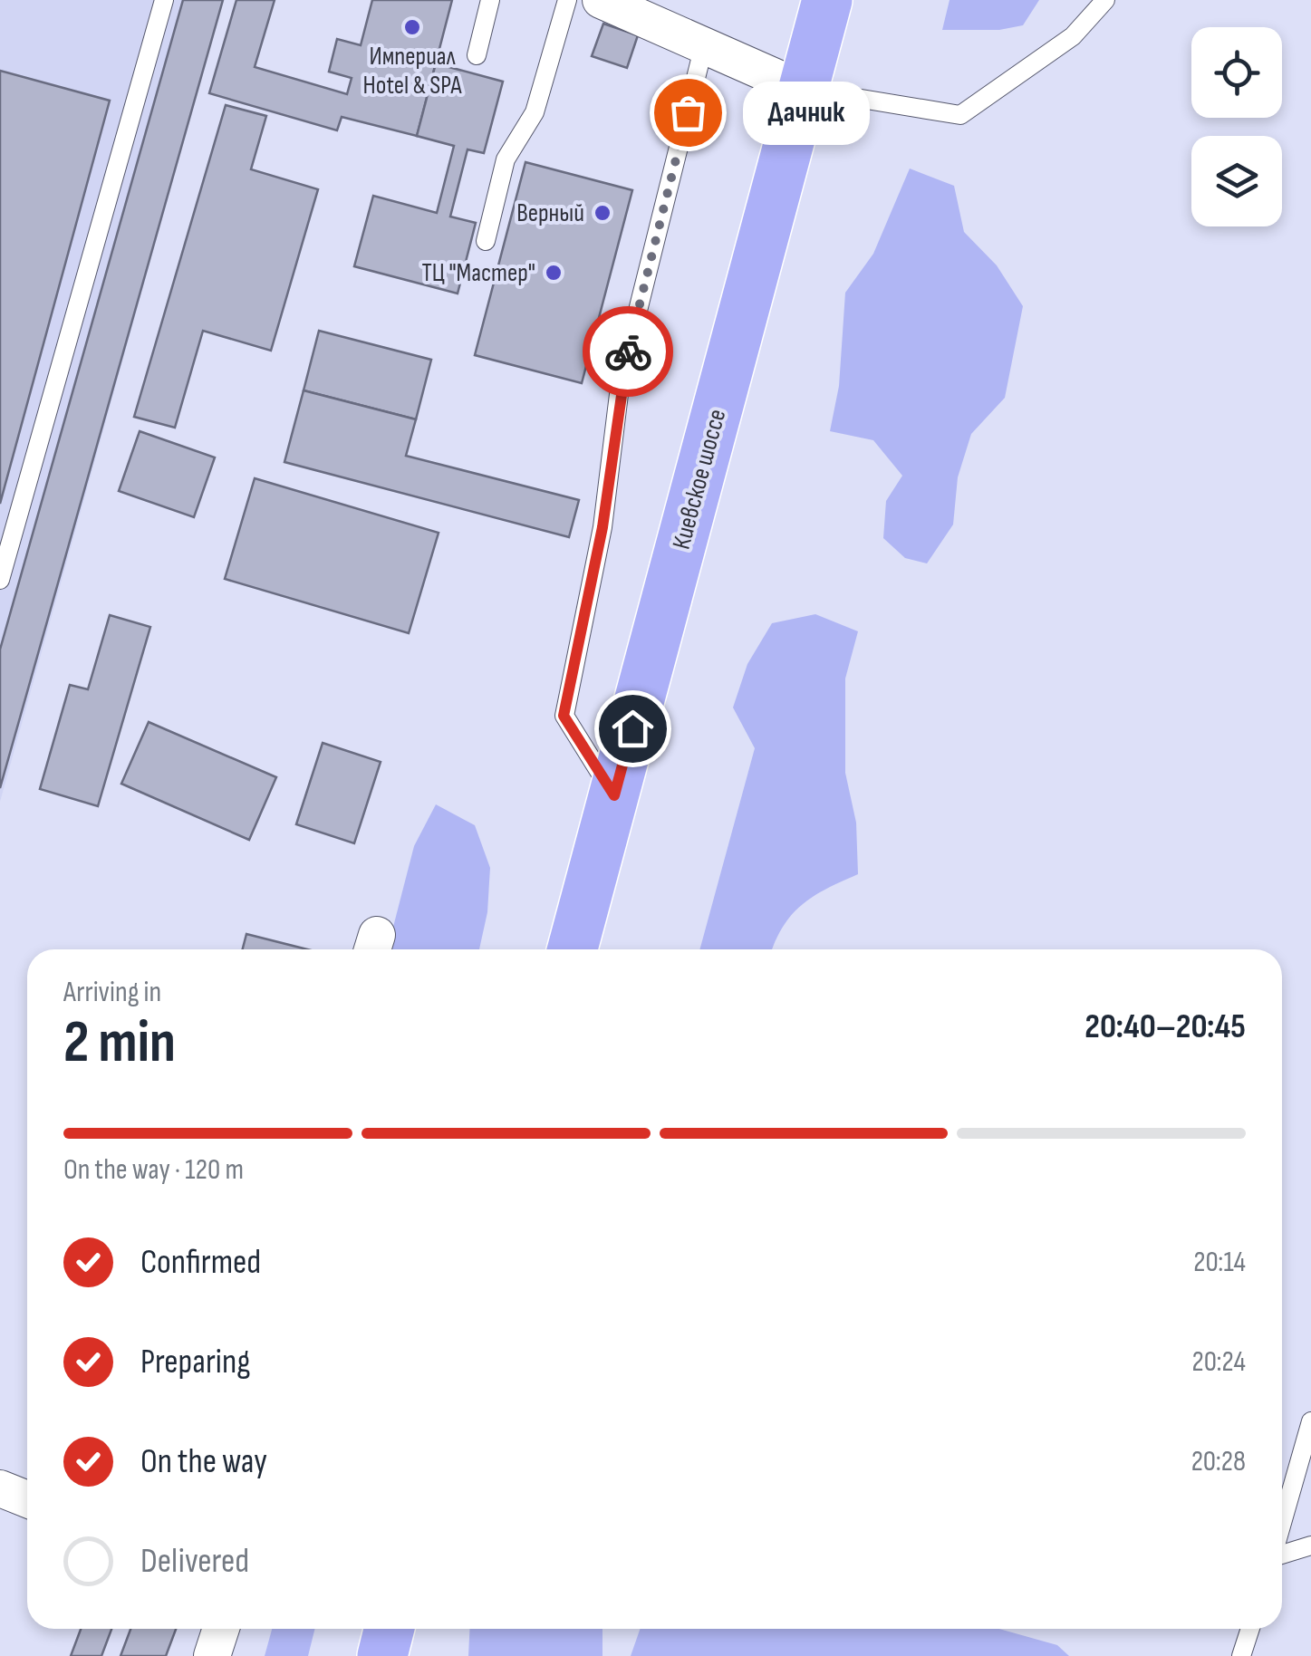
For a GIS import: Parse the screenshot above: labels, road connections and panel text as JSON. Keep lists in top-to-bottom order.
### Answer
{
  "streets": {
    "highway": ["Киевское шоссе"]
  },
  "places": [
    "Империал Hotel & SPA",
    "Дачник",
    "Верный",
    "ТЦ \"Мастер\""
  ],
  "page": {
    "bubble": "Дачник",
    "heading": ["2 min", "Arriving in", "20:40–20:45"],
    "bar": "On the way · 120 m",
    "list": [
      ["Confirmed", "20:14"],
      ["Preparing", "20:24"],
      ["On the way", "20:28"],
      "Delivered"
    ]
  }
}
